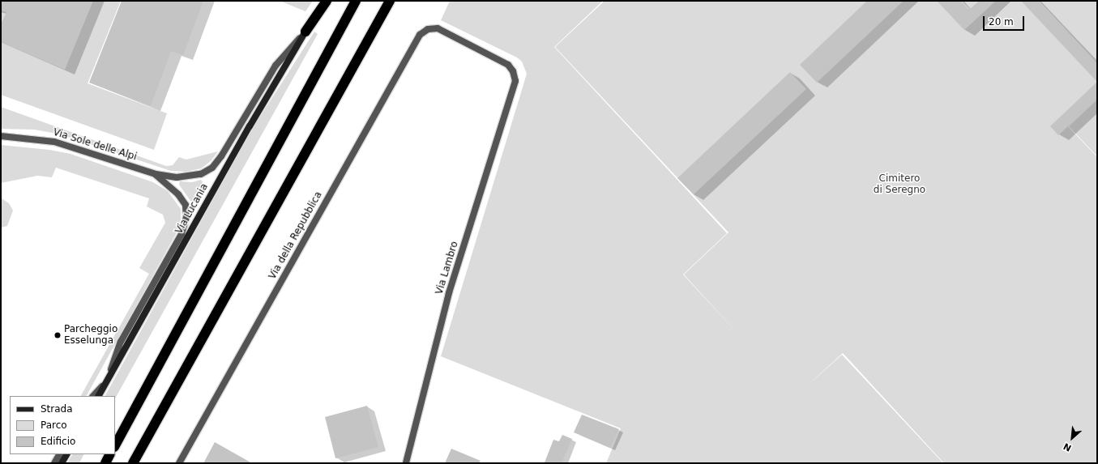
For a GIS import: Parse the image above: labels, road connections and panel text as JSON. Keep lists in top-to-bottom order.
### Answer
{
  "streets": {
    "street": [
      "Via Sole delle Alpi",
      "Via Lucania",
      "Via della Repubblica",
      "Via Lambro"
    ]
  },
  "crossings": [
    ["Via della Repubblica", "Via Lambro"]
  ],
  "parks": ["Cimitero di Seregno"],
  "places": ["Parcheggio Esselunga"],
  "legend": ["Strada", "Parco", "Edificio"],
  "scale_bar": "20 m",
  "north": "bottom left"
}
